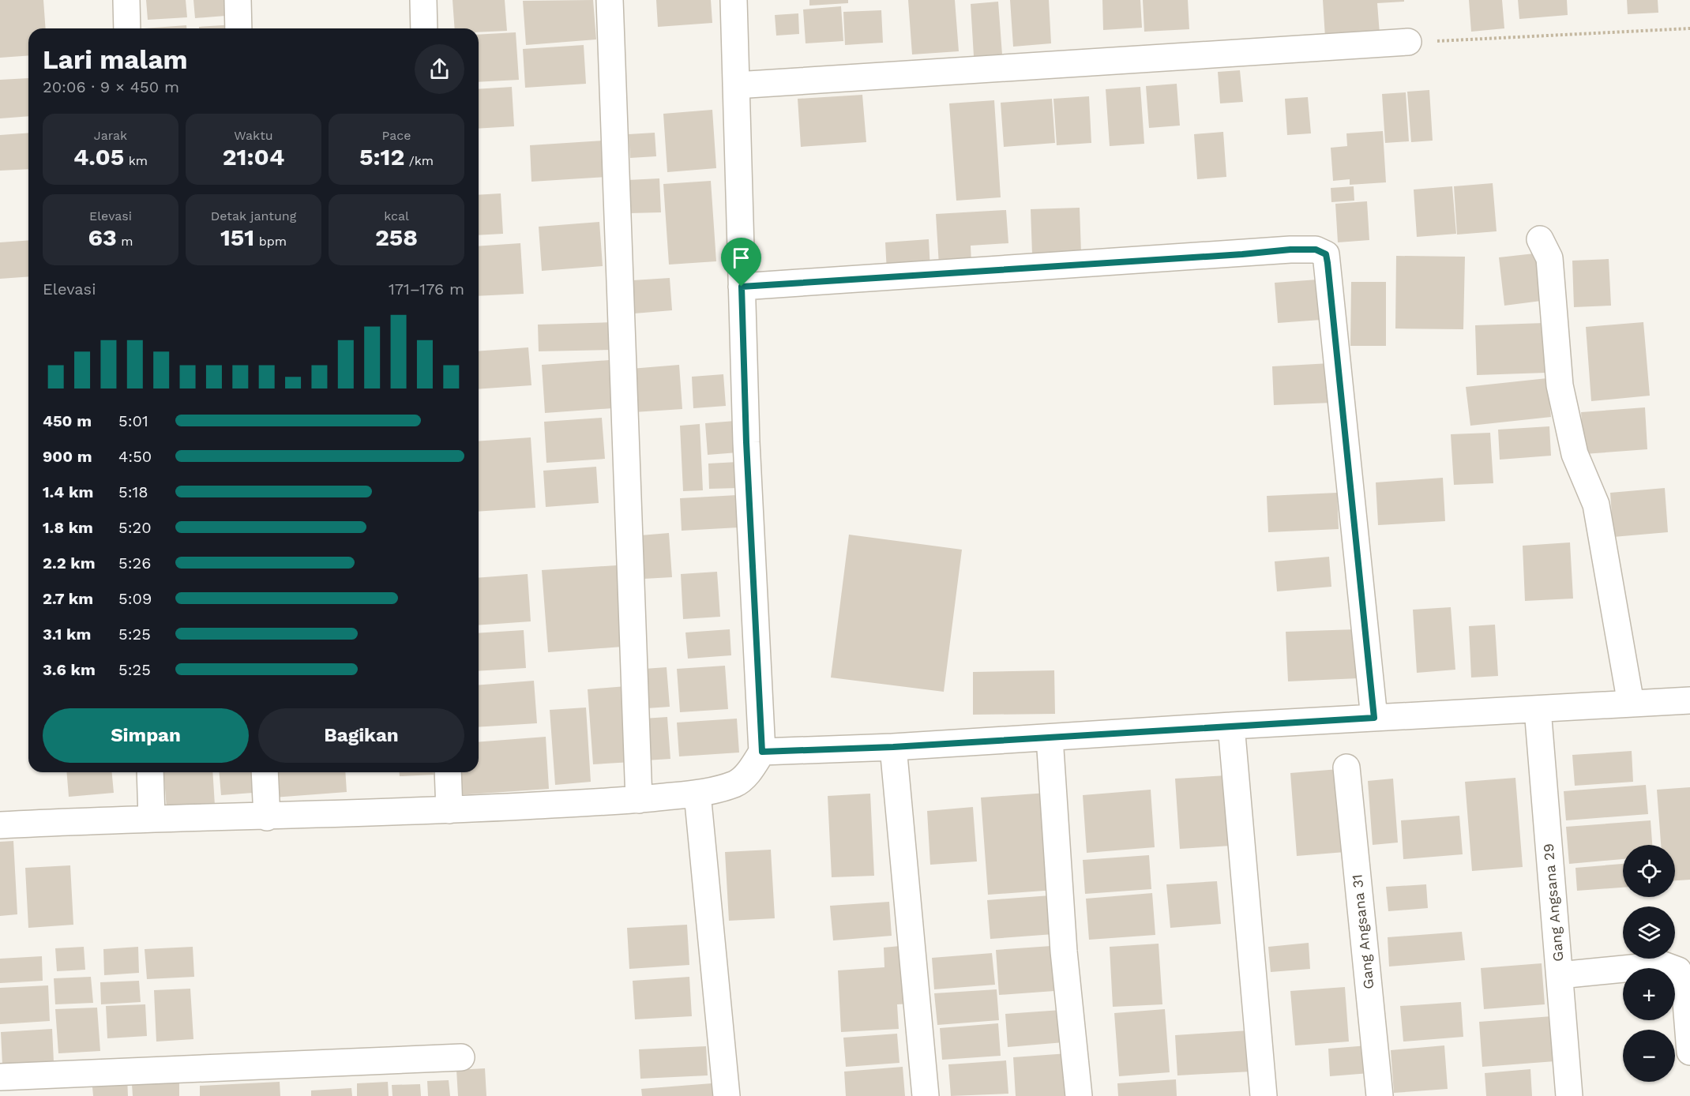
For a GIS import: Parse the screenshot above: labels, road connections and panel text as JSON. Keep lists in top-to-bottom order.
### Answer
{
  "streets": {
    "street": ["Gang Angsana 29", "Gang Angsana 31"]
  },
  "page": {
    "heading": ["Lari malam", "20:06 · 9 × 450 m"],
    "stats": [
      ["Jarak", "4.05 km"],
      ["Waktu", "21:04"],
      ["Pace", "5:12 /km"],
      ["Elevasi", "63 m"],
      ["Detak jantung", "151 bpm"],
      ["kcal", "258"]
    ],
    "chart": ["Elevasi", "171–176 m"],
    "list": [
      {
        "name": "450 m",
        "note": "5:01"
      },
      {
        "name": "900 m",
        "note": "4:50"
      },
      {
        "name": "1.4 km",
        "note": "5:18"
      },
      {
        "name": "1.8 km",
        "note": "5:20"
      },
      {
        "name": "2.2 km",
        "note": "5:26"
      },
      {
        "name": "2.7 km",
        "note": "5:09"
      },
      {
        "name": "3.1 km",
        "note": "5:25"
      },
      {
        "name": "3.6 km",
        "note": "5:25"
      }
    ],
    "buttons": ["Simpan", "Bagikan"],
    "map_buttons": ["+", "−"]
  }
}
